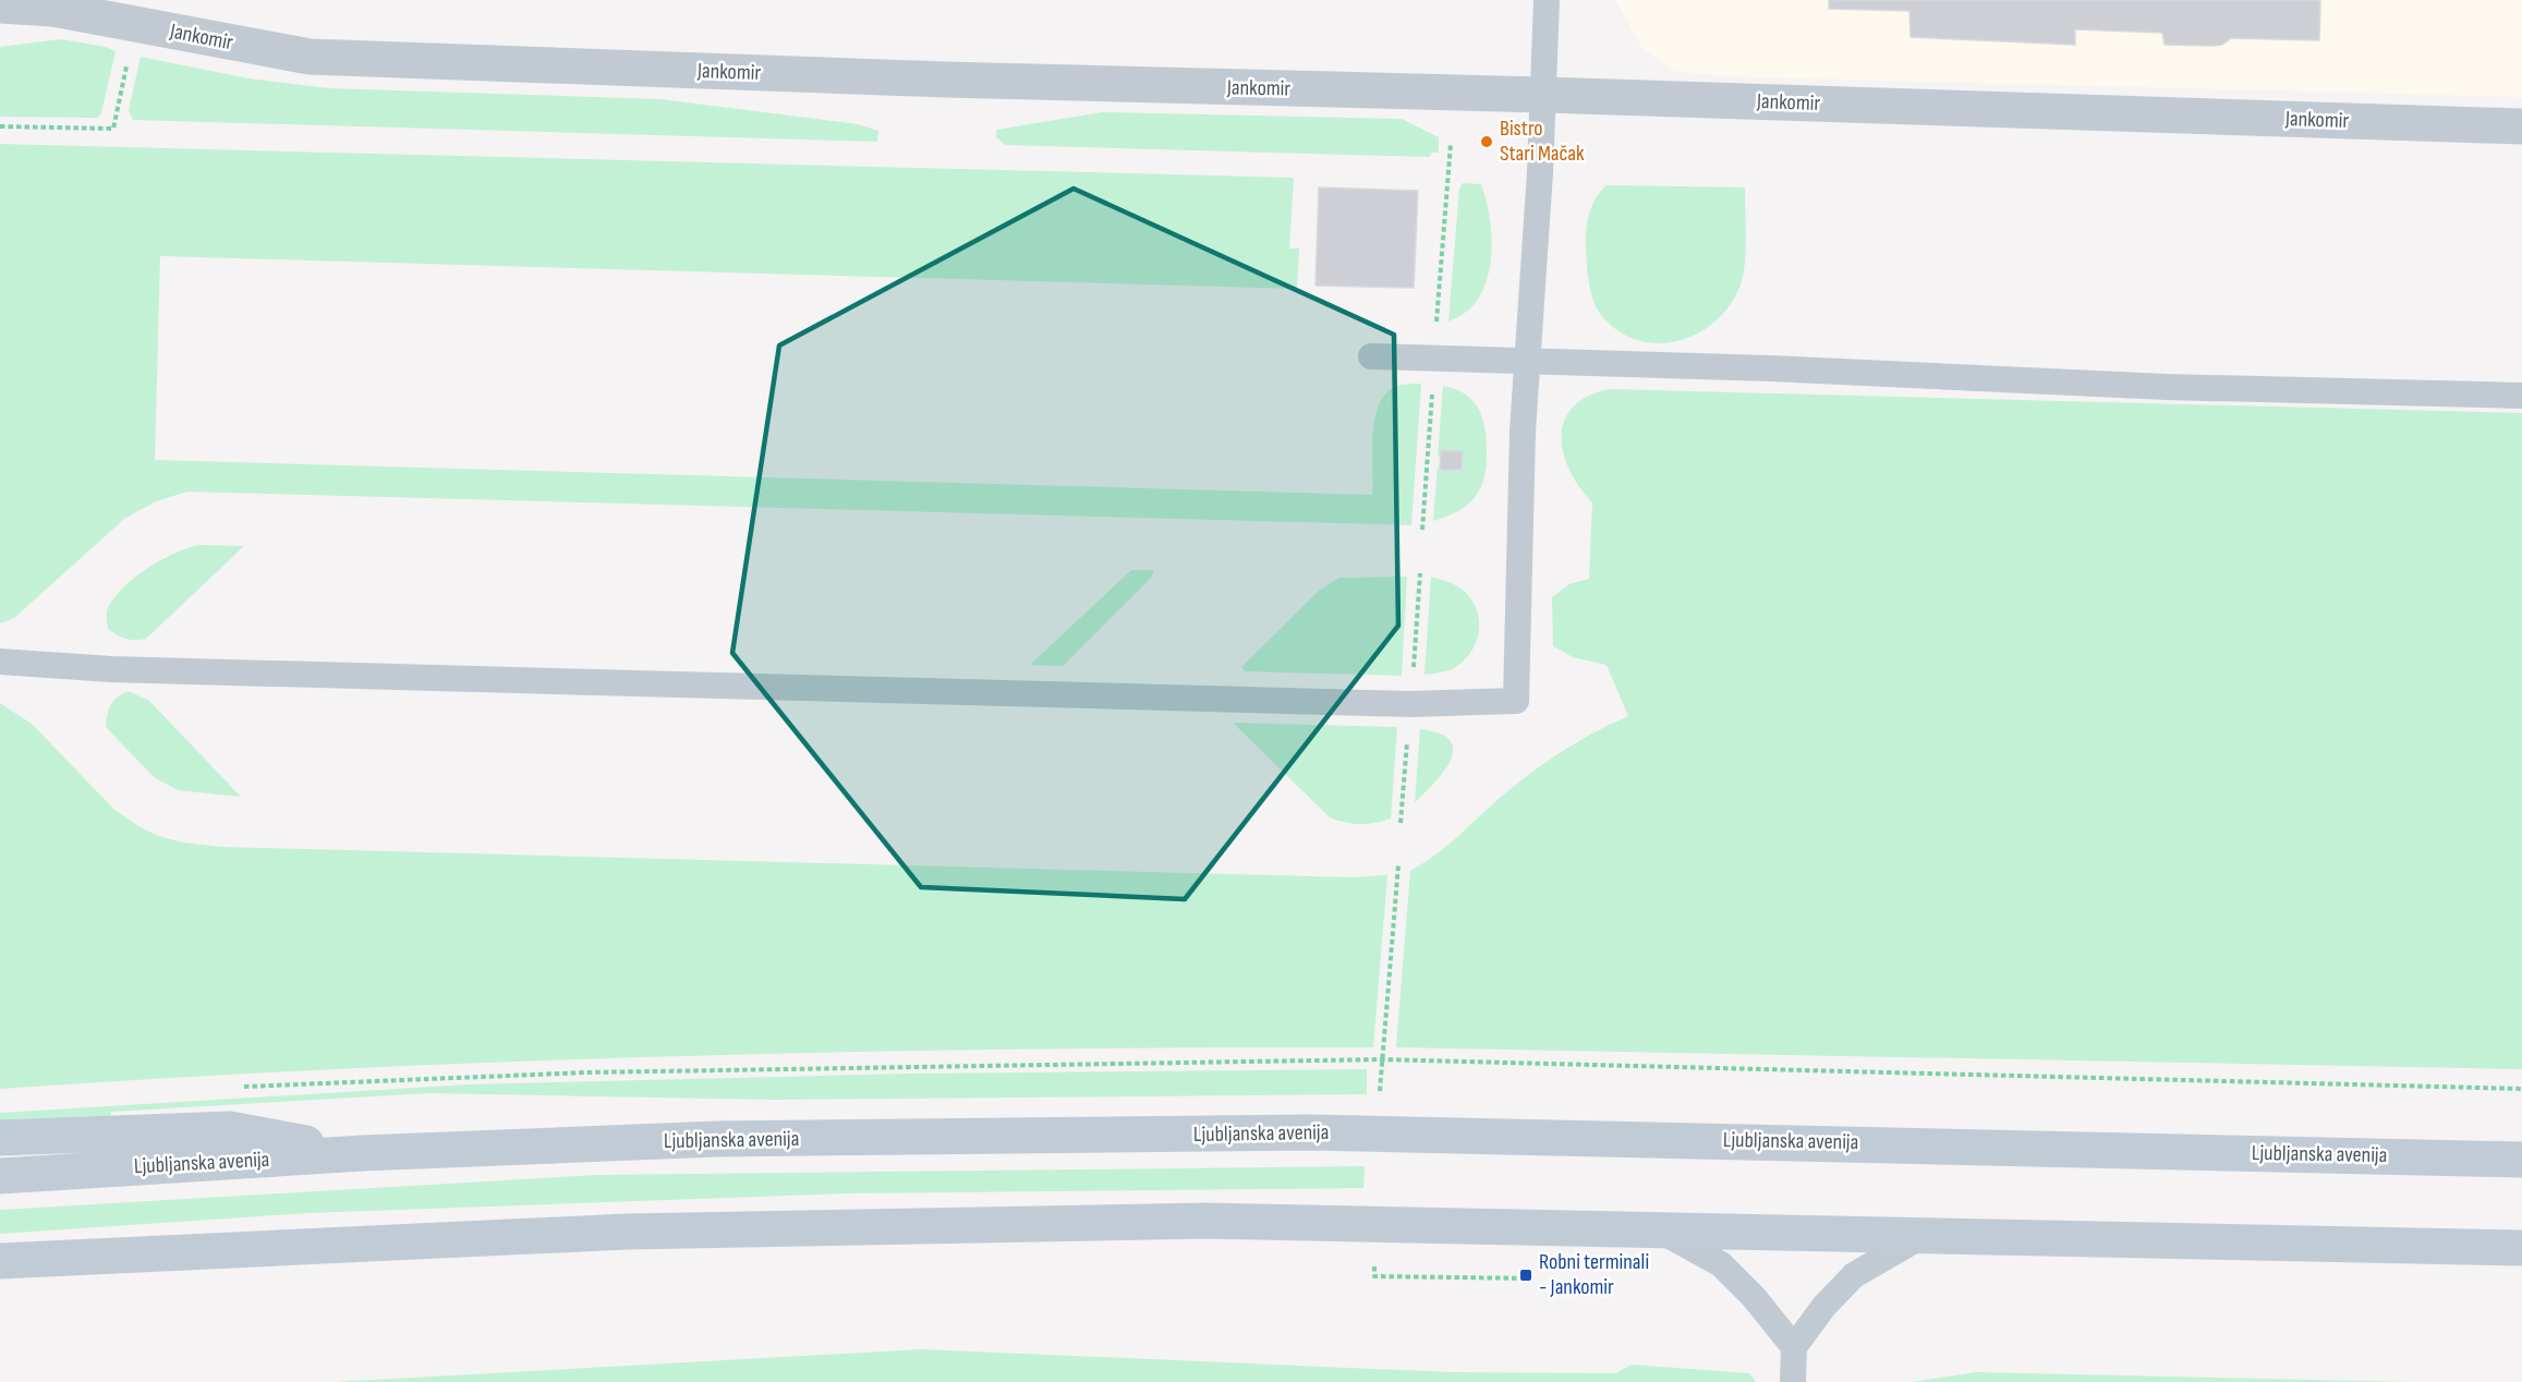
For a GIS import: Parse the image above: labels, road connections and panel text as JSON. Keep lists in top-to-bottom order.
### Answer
{
  "streets": {
    "main road": ["Ljubljanska avenija"],
    "street": ["Jankomir"]
  },
  "places": {
    "other": ["Bistro Stari Mačak"],
    "transit": ["Robni terminali - Jankomir"]
  }
}
